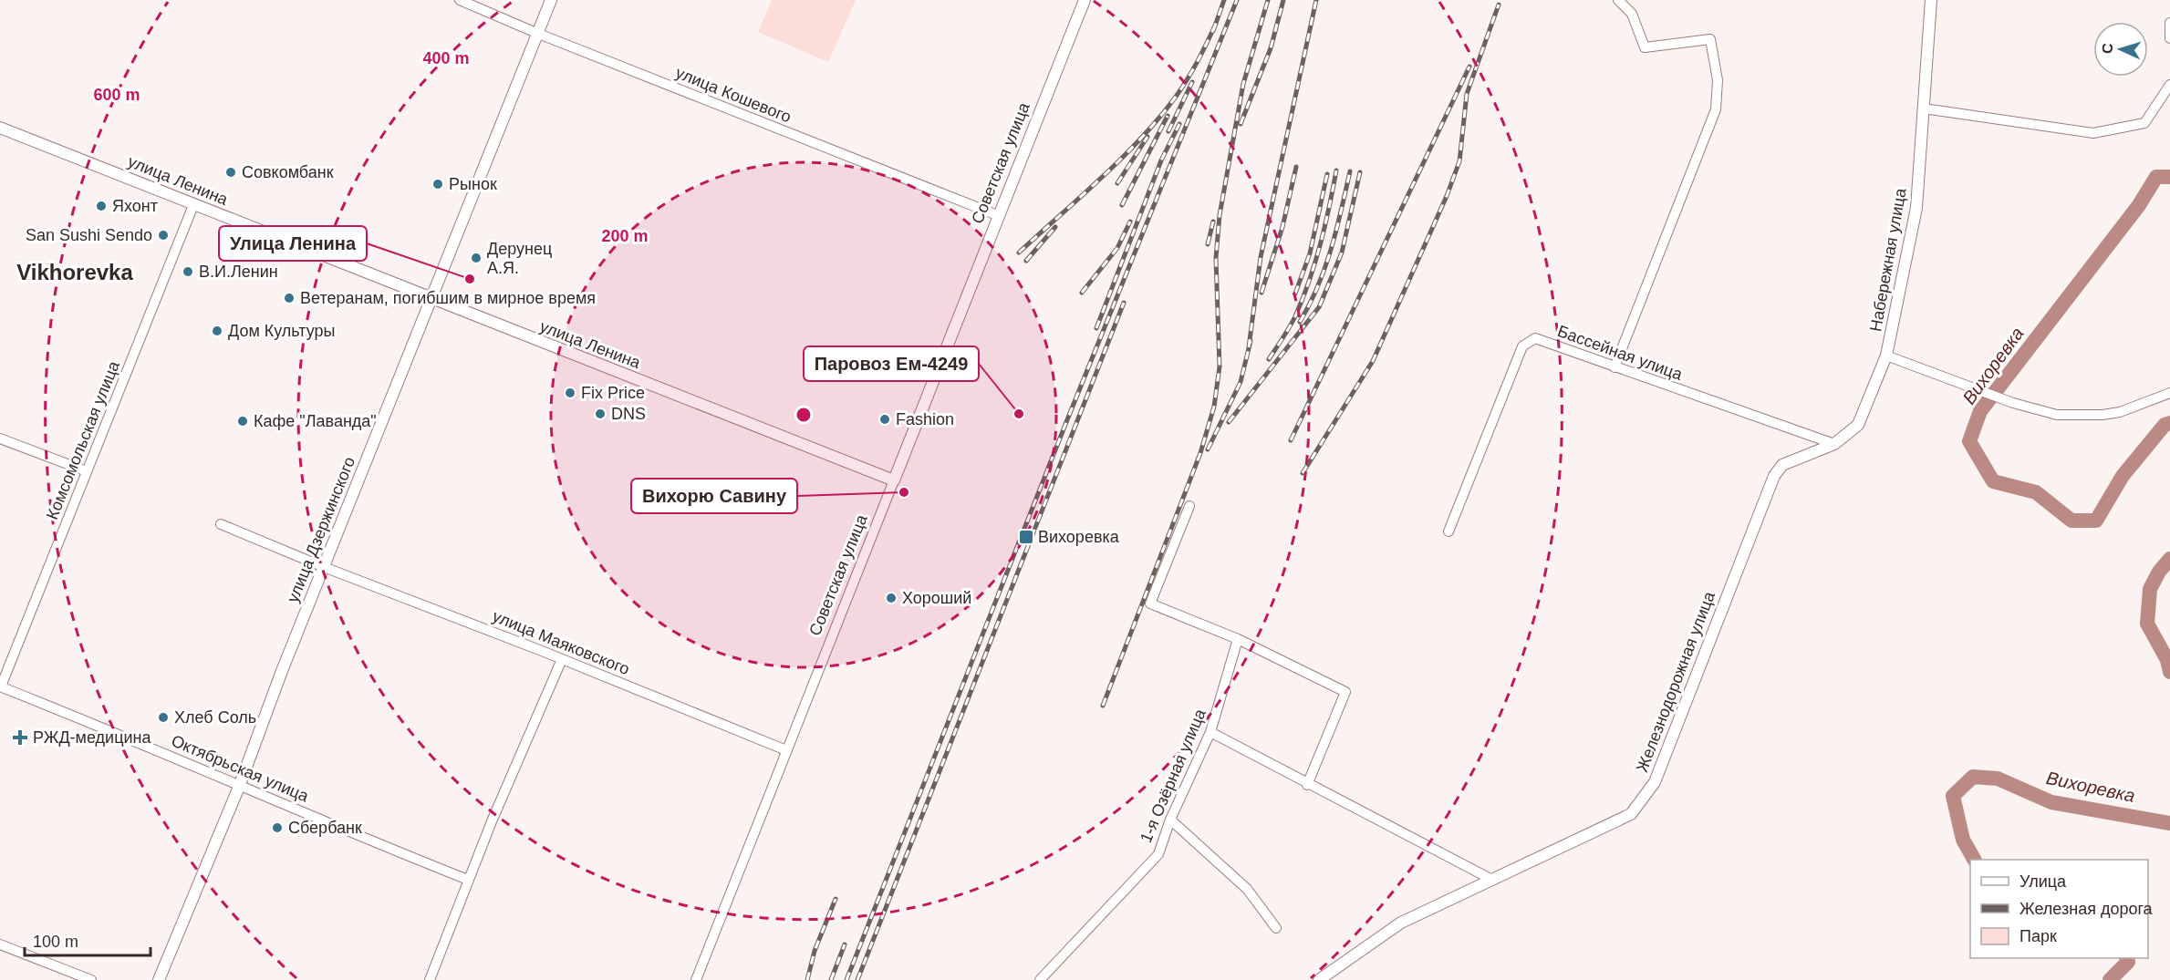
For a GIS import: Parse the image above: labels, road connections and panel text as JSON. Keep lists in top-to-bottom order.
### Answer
{
  "streets": {
    "street": [
      "улица Кошевого",
      "Советская улица",
      "улица Ленина",
      "Набережная улица",
      "Бассейная улица",
      "Комсомольская улица",
      "улица Дзержинского",
      "улица Маяковского",
      "Железнодорожная улица",
      "Октябрьская улица",
      "1-я Озёрная улица"
    ]
  },
  "crossings": [
    ["улица Кошевого", "Советская улица"],
    ["улица Кошевого", "улица Дзержинского"],
    ["Советская улица", "улица Ленина"],
    ["Советская улица", "улица Маяковского"],
    ["улица Ленина", "Комсомольская улица"],
    ["улица Ленина", "улица Дзержинского"],
    ["Набережная улица", "Бассейная улица"],
    ["Набережная улица", "Железнодорожная улица"],
    ["Бассейная улица", "Железнодорожная улица"],
    ["Комсомольская улица", "Октябрьская улица"],
    ["улица Дзержинского", "улица Маяковского"],
    ["улица Дзержинского", "Октябрьская улица"]
  ],
  "districts": ["Vikhorevka"],
  "water": ["Вихоревка"],
  "places": {
    "other": [
      "Совкомбанк",
      "Рынок",
      "Яхонт",
      "San Sushi Sendo",
      "Дерунец А.Я.",
      "В.И.Ленин",
      "Улица Ленина",
      "Ветеранам, погибшим в мирное время",
      "Дом Культуры",
      "Fix Price",
      "DNS",
      "Паровоз Ем-4249",
      "Fashion",
      "Кафе \"Лаванда\"",
      "Вихорю Савину",
      "Хороший",
      "Хлеб Соль",
      "Сбербанк"
    ],
    "transit": ["Вихоревка"],
    "health": ["РЖД-медицина"]
  },
  "legend": ["Улица", "Железная дорога", "Парк"],
  "scale_bar": "100 m",
  "north": "left",
  "rings": ["400 m", "600 m", "200 m"]
}
